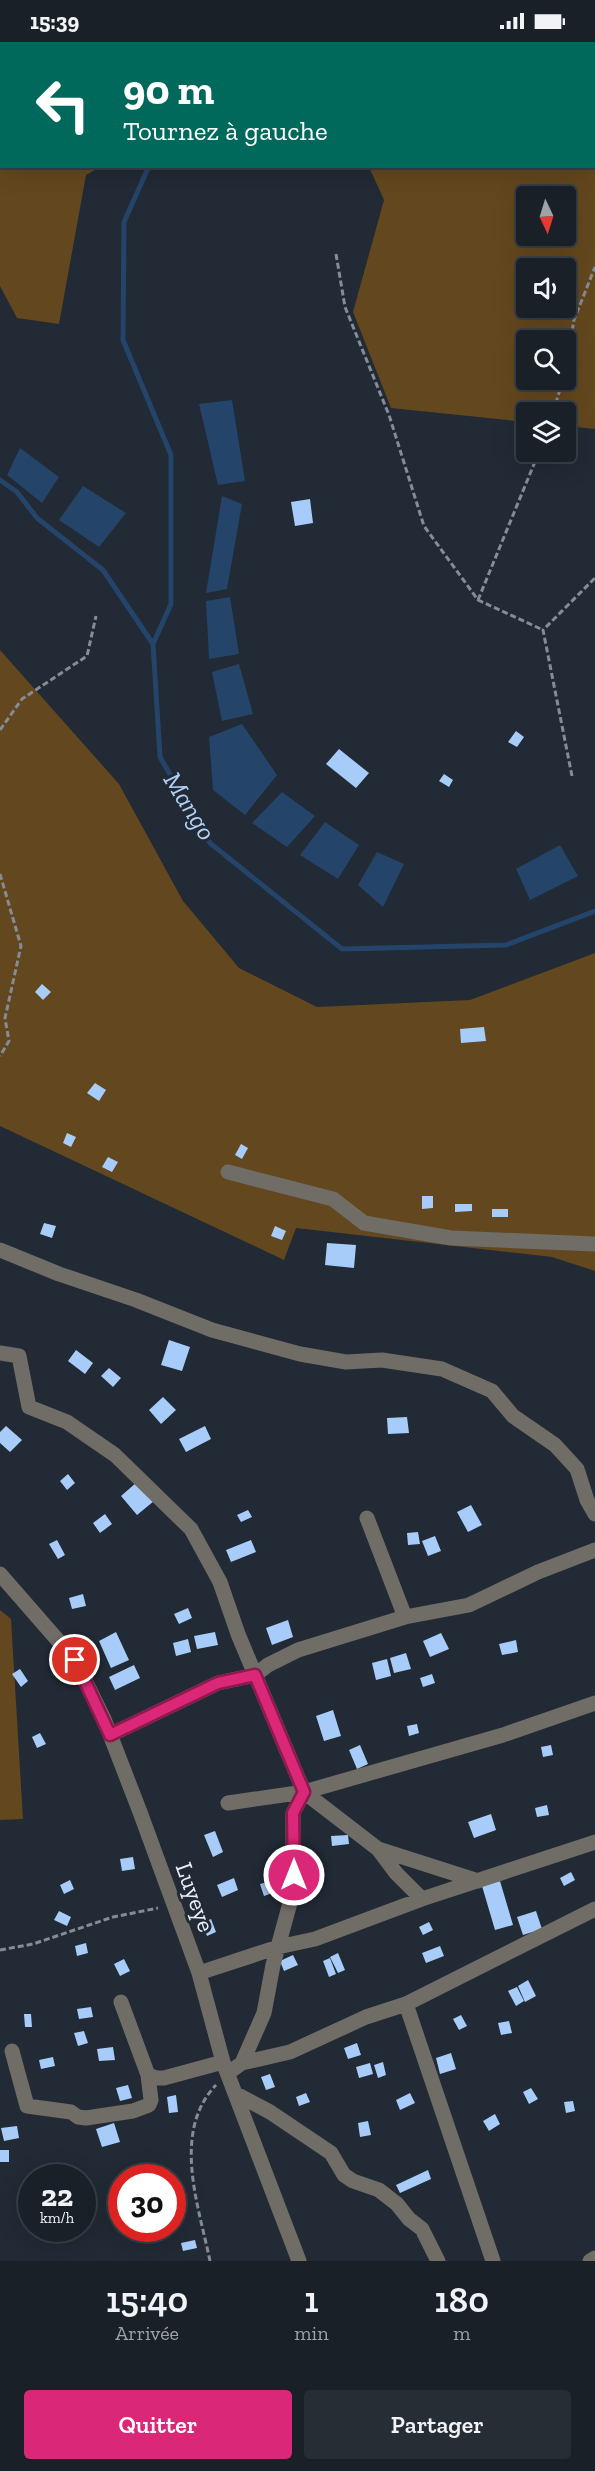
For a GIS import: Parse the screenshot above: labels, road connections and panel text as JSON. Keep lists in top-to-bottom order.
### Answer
{
  "streets": {
    "street": ["Luyeye"]
  },
  "water": ["Mango"],
  "north": "bottom",
  "page": {
    "status": "15:39",
    "turn": ["90 m", "Tournez à gauche"],
    "speed": "22 km/h",
    "limit": "30",
    "eta": [
      "15:40",
      "Arrivée",
      "1",
      "min",
      "180",
      "m"
    ],
    "buttons": ["Quitter", "Partager"]
  }
}
